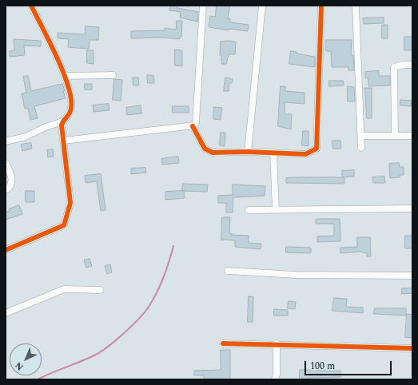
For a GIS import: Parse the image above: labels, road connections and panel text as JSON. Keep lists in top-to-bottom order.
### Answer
{
  "scale_bar": "100 m",
  "north": "bottom left"
}
